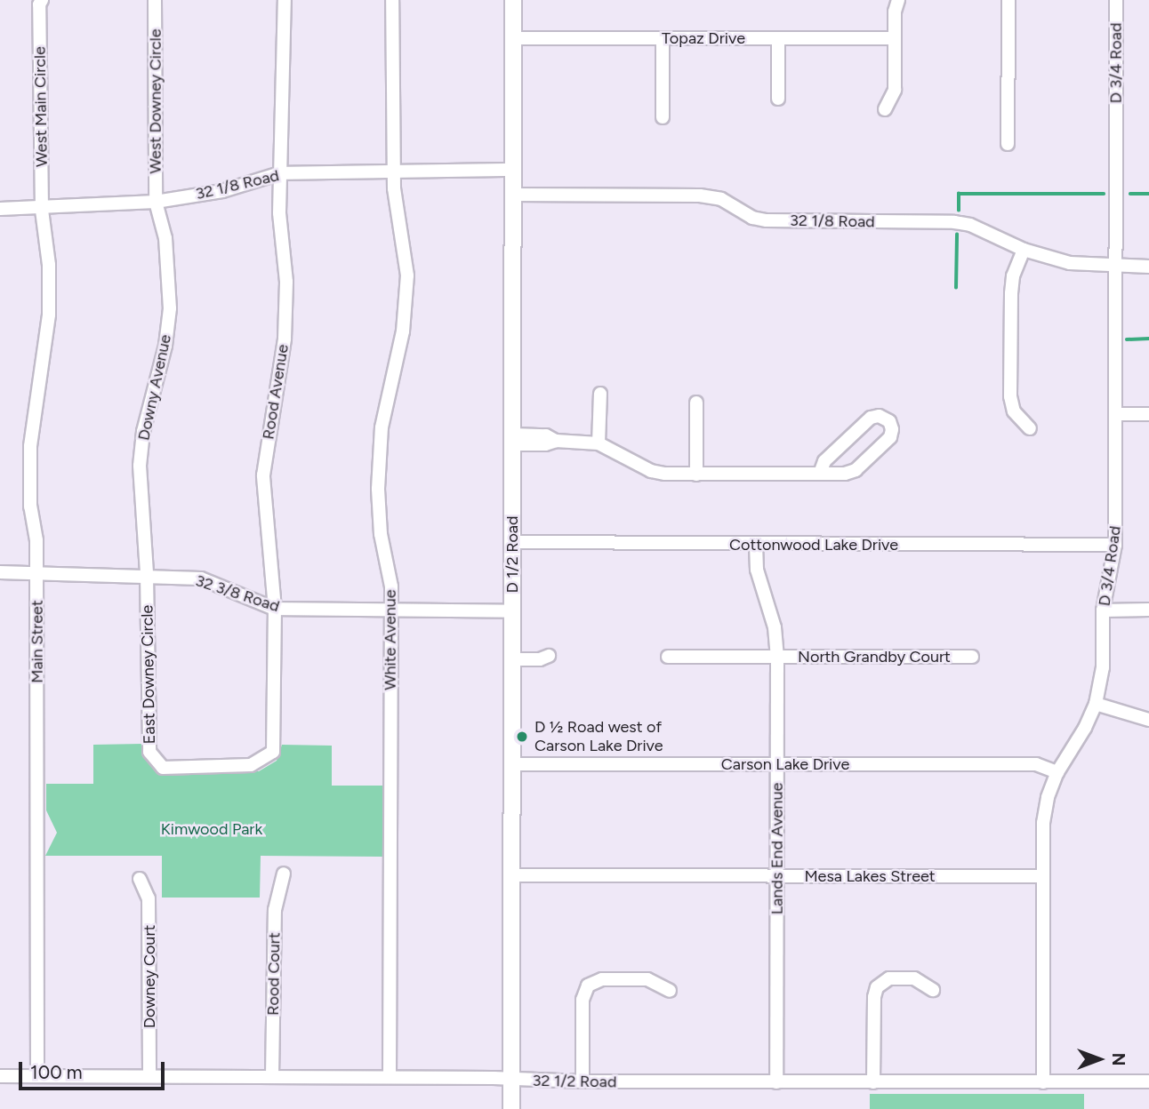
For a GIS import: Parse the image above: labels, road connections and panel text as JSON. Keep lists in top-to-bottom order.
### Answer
{
  "streets": {
    "main road": ["D 1/2 Road"],
    "street": [
      "Topaz Drive",
      "D 3/4 Road",
      "West Downey Circle",
      "West Main Circle",
      "32 1/8 Road",
      "Downy Avenue",
      "Rood Avenue",
      "Cottonwood Lake Drive",
      "32 3/8 Road",
      "White Avenue",
      "Main Street",
      "North Grandby Court",
      "East Downey Circle",
      "Carson Lake Drive",
      "Lands End Avenue",
      "Mesa Lakes Street",
      "Rood Court",
      "Downey Court",
      "32 1/2 Road"
    ]
  },
  "crossings": [
    ["Topaz Drive", "D 1/2 Road"],
    ["D 3/4 Road", "32 1/8 Road"],
    ["D 3/4 Road", "Cottonwood Lake Drive"],
    ["D 3/4 Road", "Carson Lake Drive"],
    ["D 3/4 Road", "Mesa Lakes Street"],
    ["D 3/4 Road", "32 1/2 Road"],
    ["West Downey Circle", "32 1/8 Road"],
    ["West Downey Circle", "Downy Avenue"],
    ["West Main Circle", "32 1/8 Road"],
    ["West Main Circle", "Main Street"],
    ["32 1/8 Road", "Downy Avenue"],
    ["32 1/8 Road", "Rood Avenue"],
    ["32 1/8 Road", "D 1/2 Road"],
    ["32 1/8 Road", "White Avenue"],
    ["32 1/8 Road", "Main Street"],
    ["Downy Avenue", "32 3/8 Road"],
    ["Downy Avenue", "East Downey Circle"],
    ["Rood Avenue", "32 3/8 Road"],
    ["Rood Avenue", "East Downey Circle"],
    ["Cottonwood Lake Drive", "D 1/2 Road"],
    ["Cottonwood Lake Drive", "Lands End Avenue"],
    ["D 1/2 Road", "32 3/8 Road"],
    ["D 1/2 Road", "Carson Lake Drive"],
    ["D 1/2 Road", "Mesa Lakes Street"],
    ["D 1/2 Road", "32 1/2 Road"],
    ["32 3/8 Road", "White Avenue"],
    ["32 3/8 Road", "Main Street"],
    ["32 3/8 Road", "East Downey Circle"],
    ["White Avenue", "32 1/2 Road"],
    ["Main Street", "32 1/2 Road"],
    ["North Grandby Court", "Lands End Avenue"],
    ["Carson Lake Drive", "Lands End Avenue"],
    ["Lands End Avenue", "Mesa Lakes Street"],
    ["Lands End Avenue", "32 1/2 Road"],
    ["Rood Court", "32 1/2 Road"],
    ["Downey Court", "32 1/2 Road"]
  ],
  "parks": ["Kimwood Park"],
  "places": ["D ½ Road west of Carson Lake Drive"],
  "scale_bar": "100 m",
  "north": "right"
}
